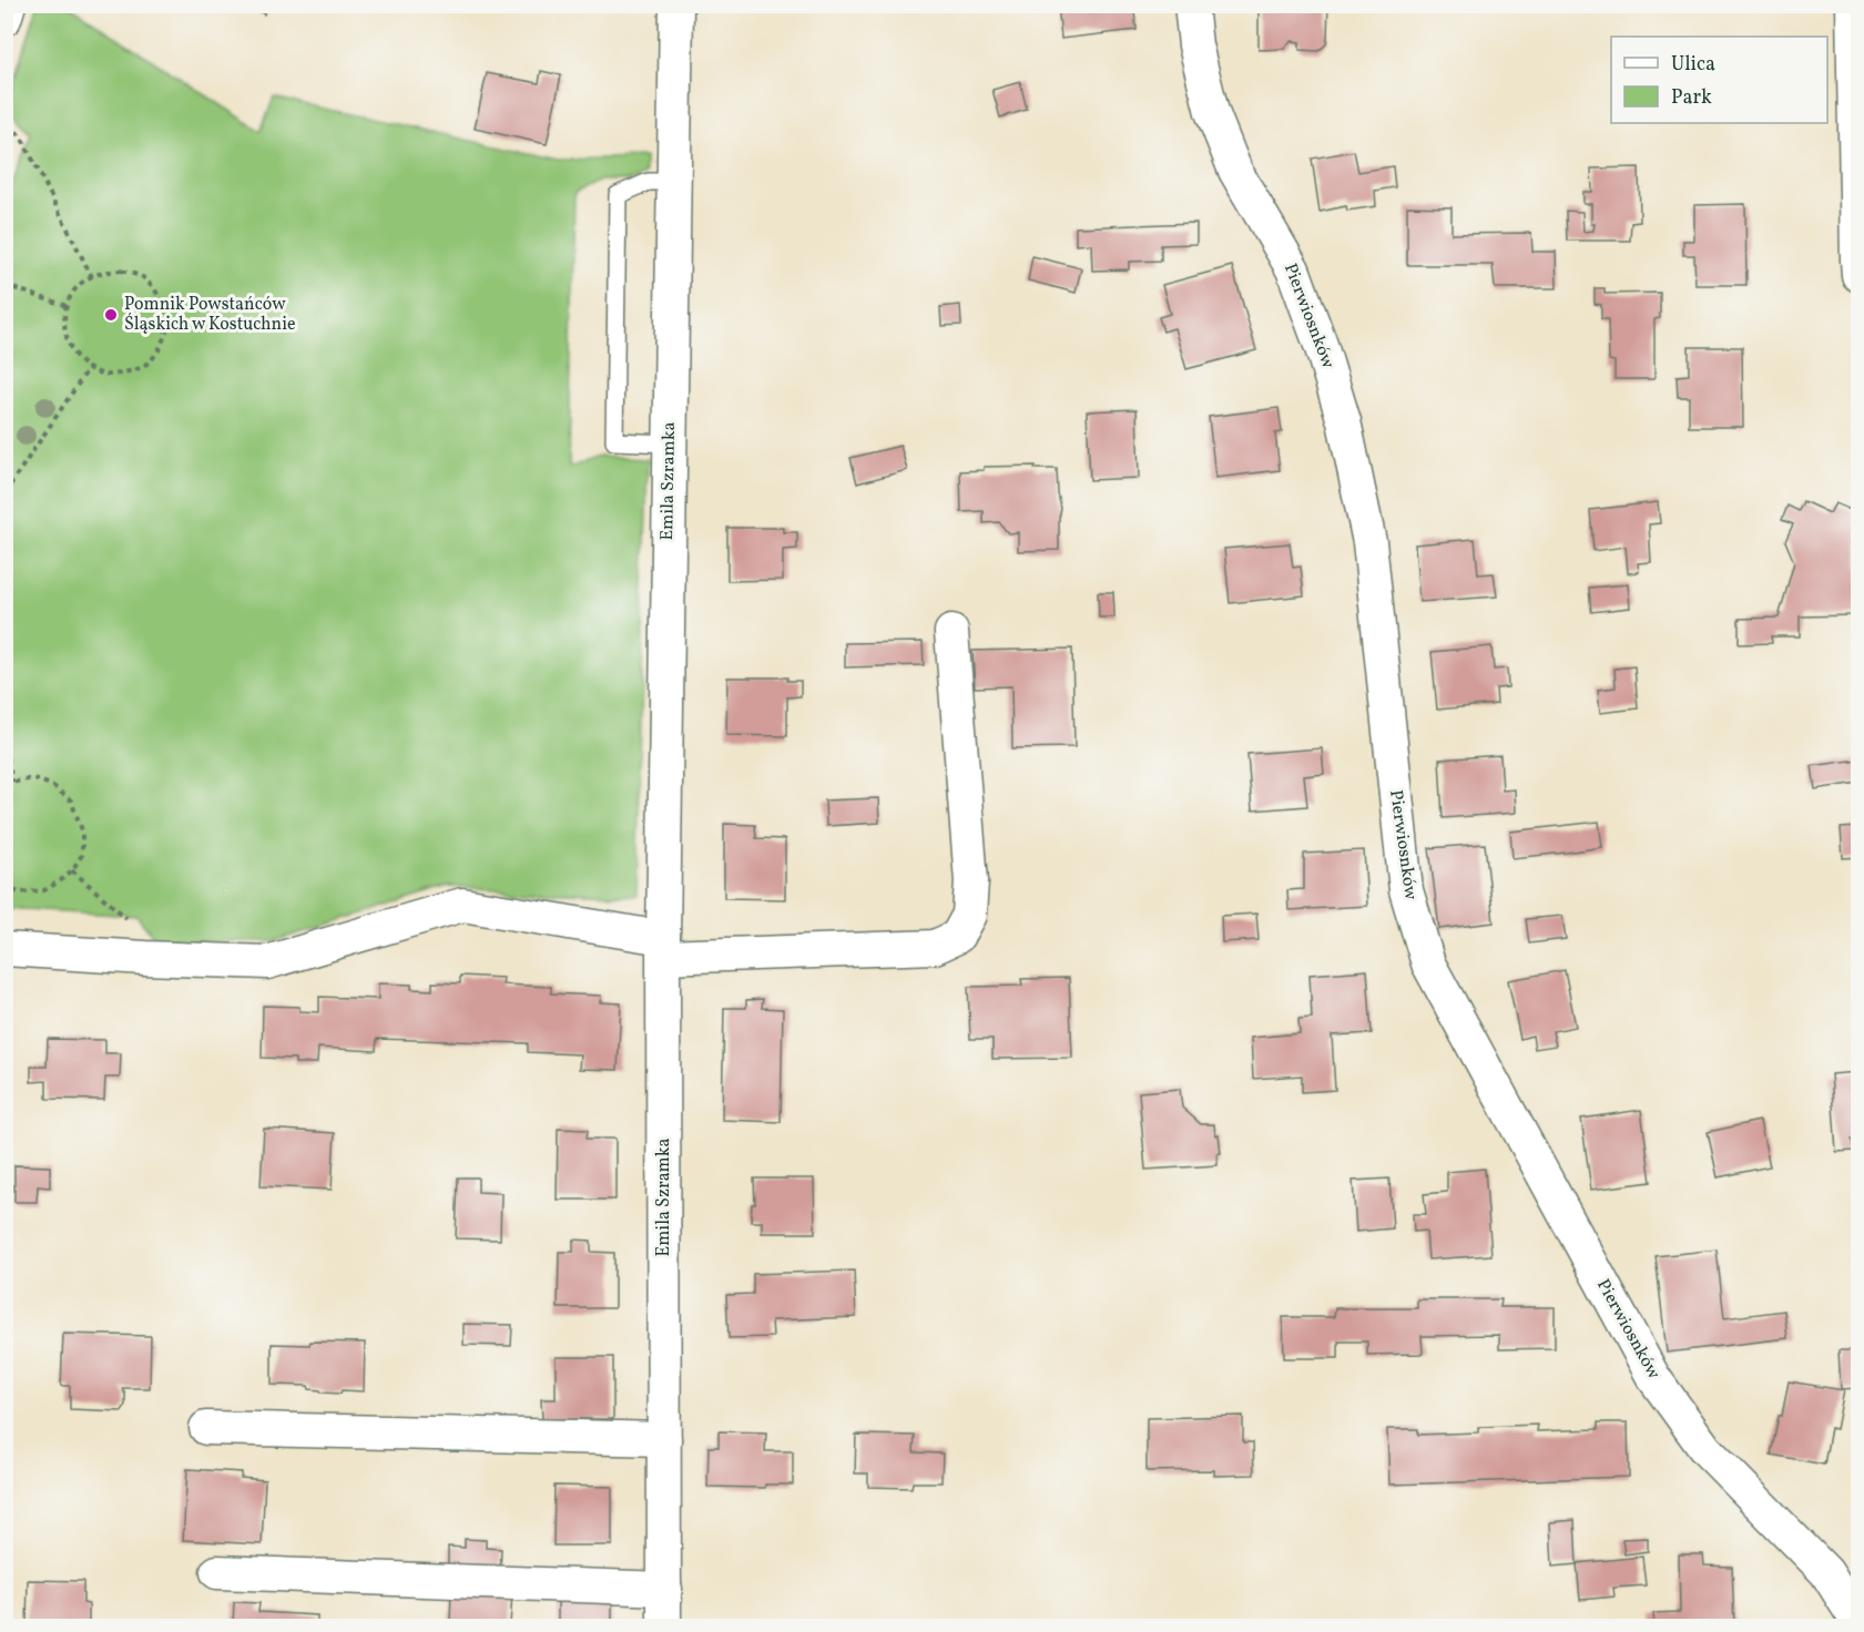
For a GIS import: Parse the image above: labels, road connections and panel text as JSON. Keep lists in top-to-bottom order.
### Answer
{
  "streets": {
    "street": ["Pierwiosnków", "Emila Szramka"]
  },
  "places": ["Pomnik Powstańców Śląskich w Kostuchnie"],
  "legend": ["Ulica", "Park"]
}
